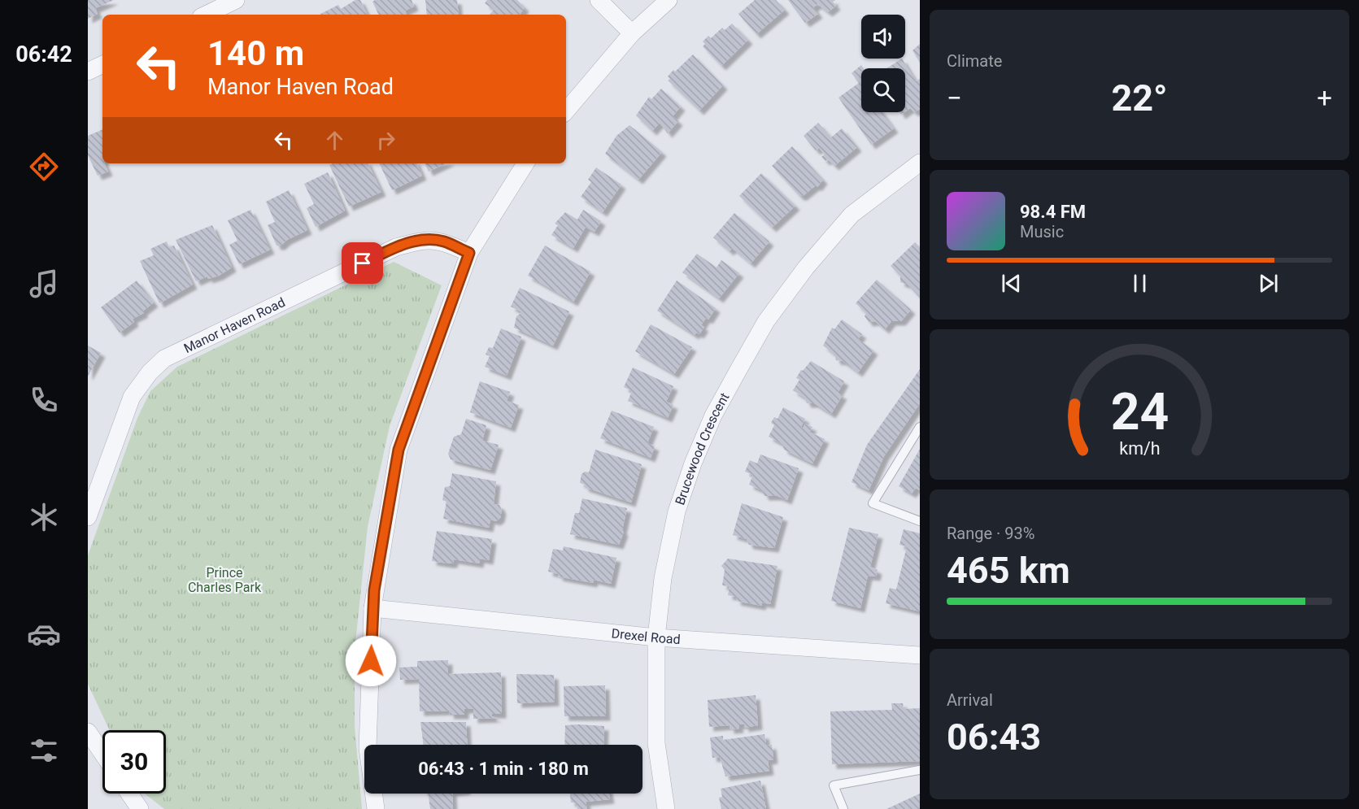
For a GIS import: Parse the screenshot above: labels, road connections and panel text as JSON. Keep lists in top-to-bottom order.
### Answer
{
  "streets": {
    "street": ["Manor Haven Road", "Brucewood Crescent", "Drexel Road"]
  },
  "crossings": [
    ["Brucewood Crescent", "Drexel Road"]
  ],
  "parks": ["Prince Charles Park"],
  "page": {
    "tabs": "06:42",
    "tile": [
      "Climate",
      ["Range · 93%", "465 km"],
      ["Arrival", "06:43"]
    ],
    "turn": ["140 m", "Manor Haven Road"],
    "heat": ["−", "22°", "+"],
    "song": ["98.4 FM", "Music"],
    "limit": "30",
    "trip": "06:43 · 1 min · 180 m",
    "gauge": ["24", "km/h"]
  }
}
